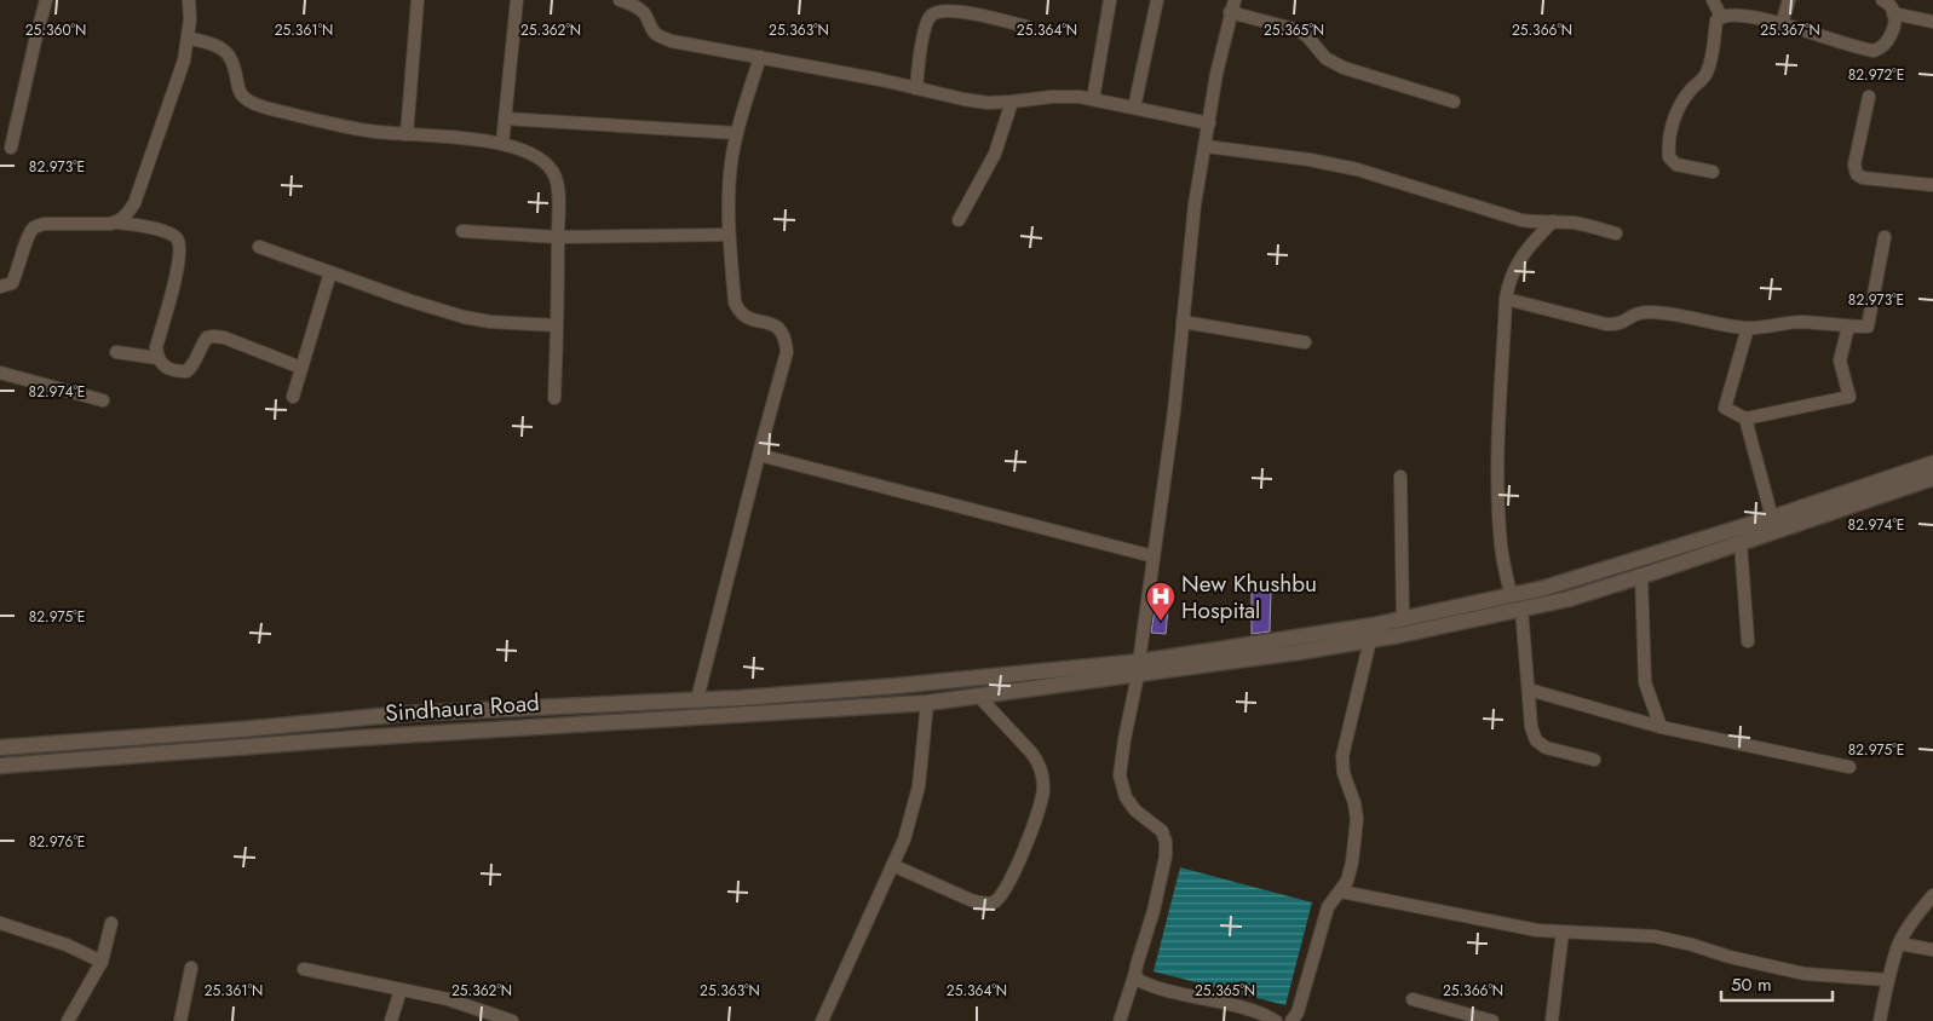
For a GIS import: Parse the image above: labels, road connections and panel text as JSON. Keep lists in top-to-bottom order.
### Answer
{
  "streets": {
    "street": ["Sindhaura Road"]
  },
  "places": {
    "hospital": ["New Khushbu Hospital"]
  },
  "scale_bar": "50 m",
  "coordinates": [
    "25.360°N",
    "25.361°N",
    "25.362°N",
    "25.363°N",
    "25.364°N",
    "25.365°N",
    "25.366°N",
    "25.367°N",
    "82.972°E",
    "82.973°E",
    "82.974°E",
    "82.975°E",
    "82.976°E"
  ]
}
